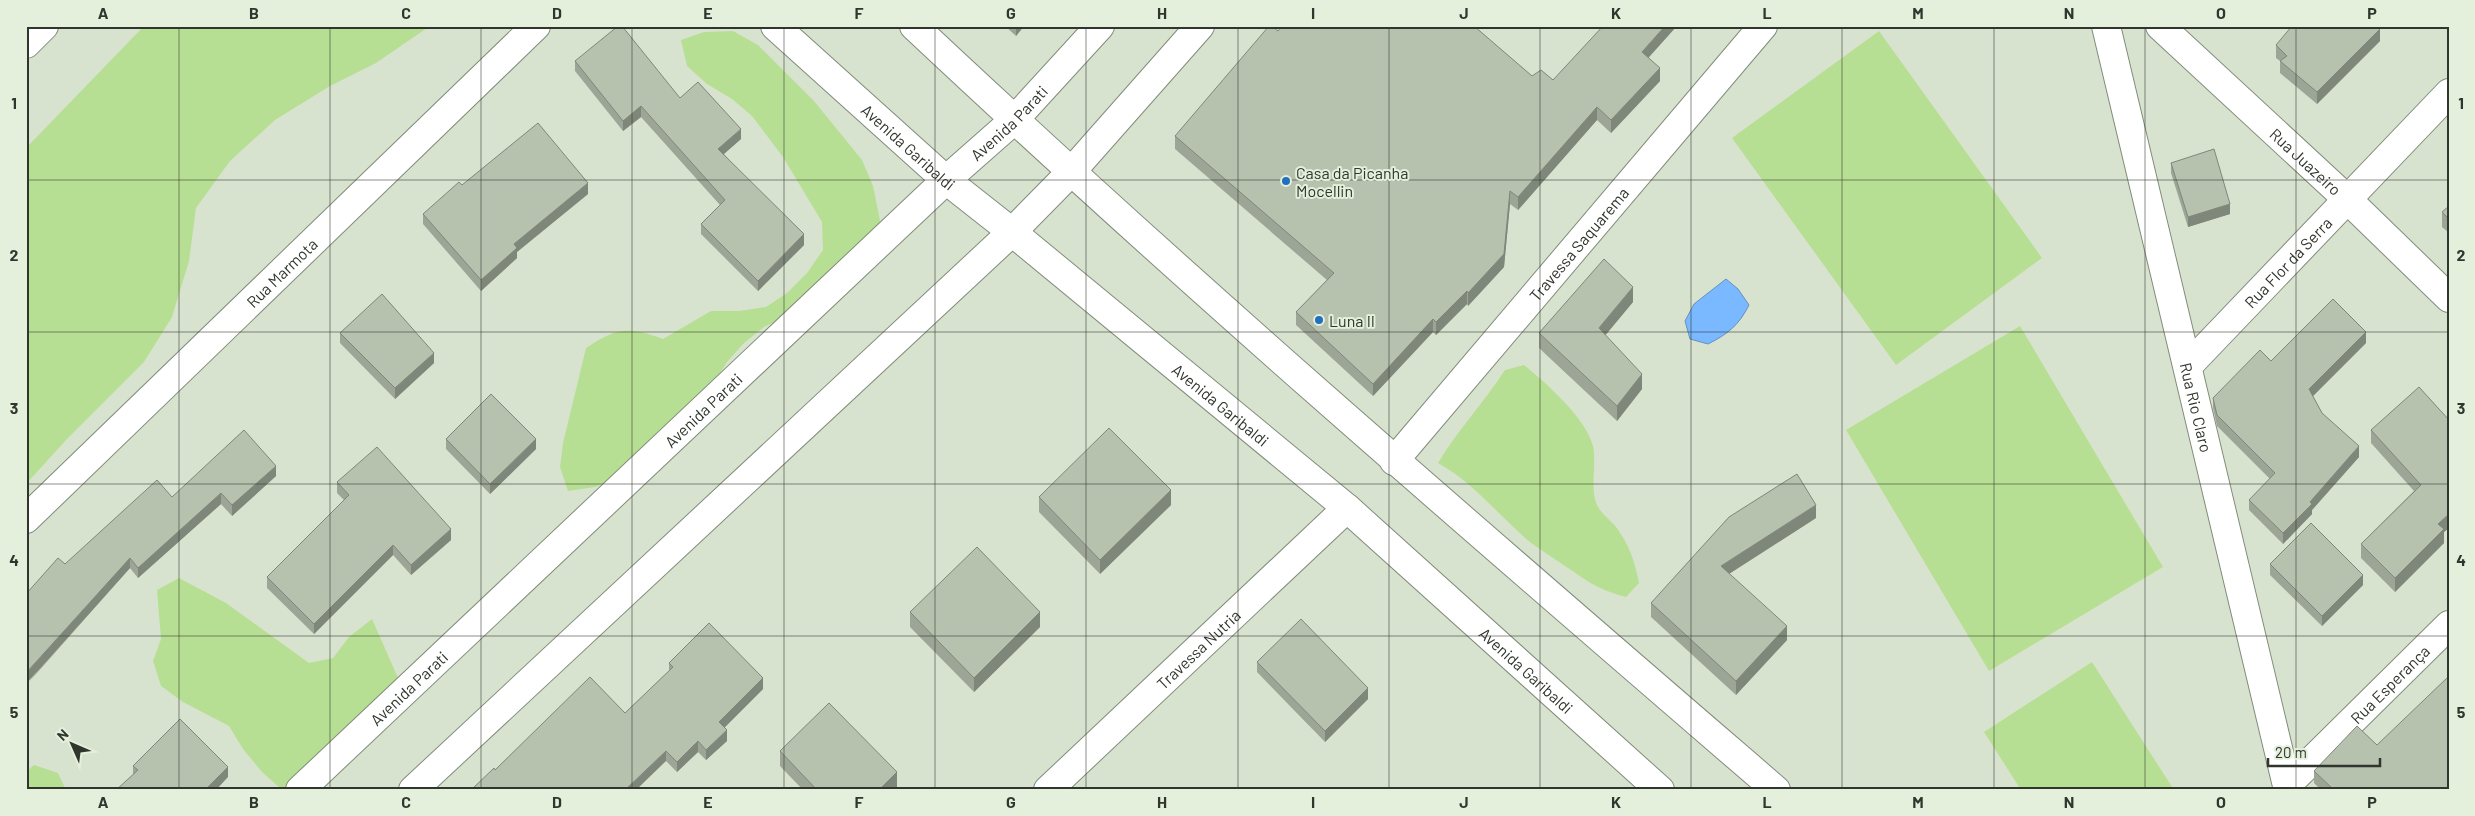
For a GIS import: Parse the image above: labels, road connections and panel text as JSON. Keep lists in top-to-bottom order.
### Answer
{
  "streets": {
    "street": [
      "Avenida Parati",
      "Avenida Garibaldi",
      "Rua Juazeiro",
      "Travessa Saquarema",
      "Rua Flor da Serra",
      "Rua Marmota",
      "Rua Rio Claro",
      "Travessa Nutria",
      "Rua Esperança"
    ]
  },
  "crossings": [
    ["Avenida Parati", "Avenida Garibaldi"],
    ["Avenida Garibaldi", "Travessa Nutria"],
    ["Rua Juazeiro", "Rua Flor da Serra"],
    ["Rua Flor da Serra", "Rua Rio Claro"],
    ["Rua Rio Claro", "Rua Esperança"]
  ],
  "places": ["Casa da Picanha Mocellin", "Luna II"],
  "scale_bar": "20 m",
  "north": "top left",
  "grid": {
    "columns": [
      "A",
      "B",
      "C",
      "D",
      "E",
      "F",
      "G",
      "H",
      "I",
      "J",
      "K",
      "L",
      "M",
      "N",
      "O",
      "P"
    ],
    "rows": [
      "1",
      "2",
      "3",
      "4",
      "5"
    ]
  }
}
